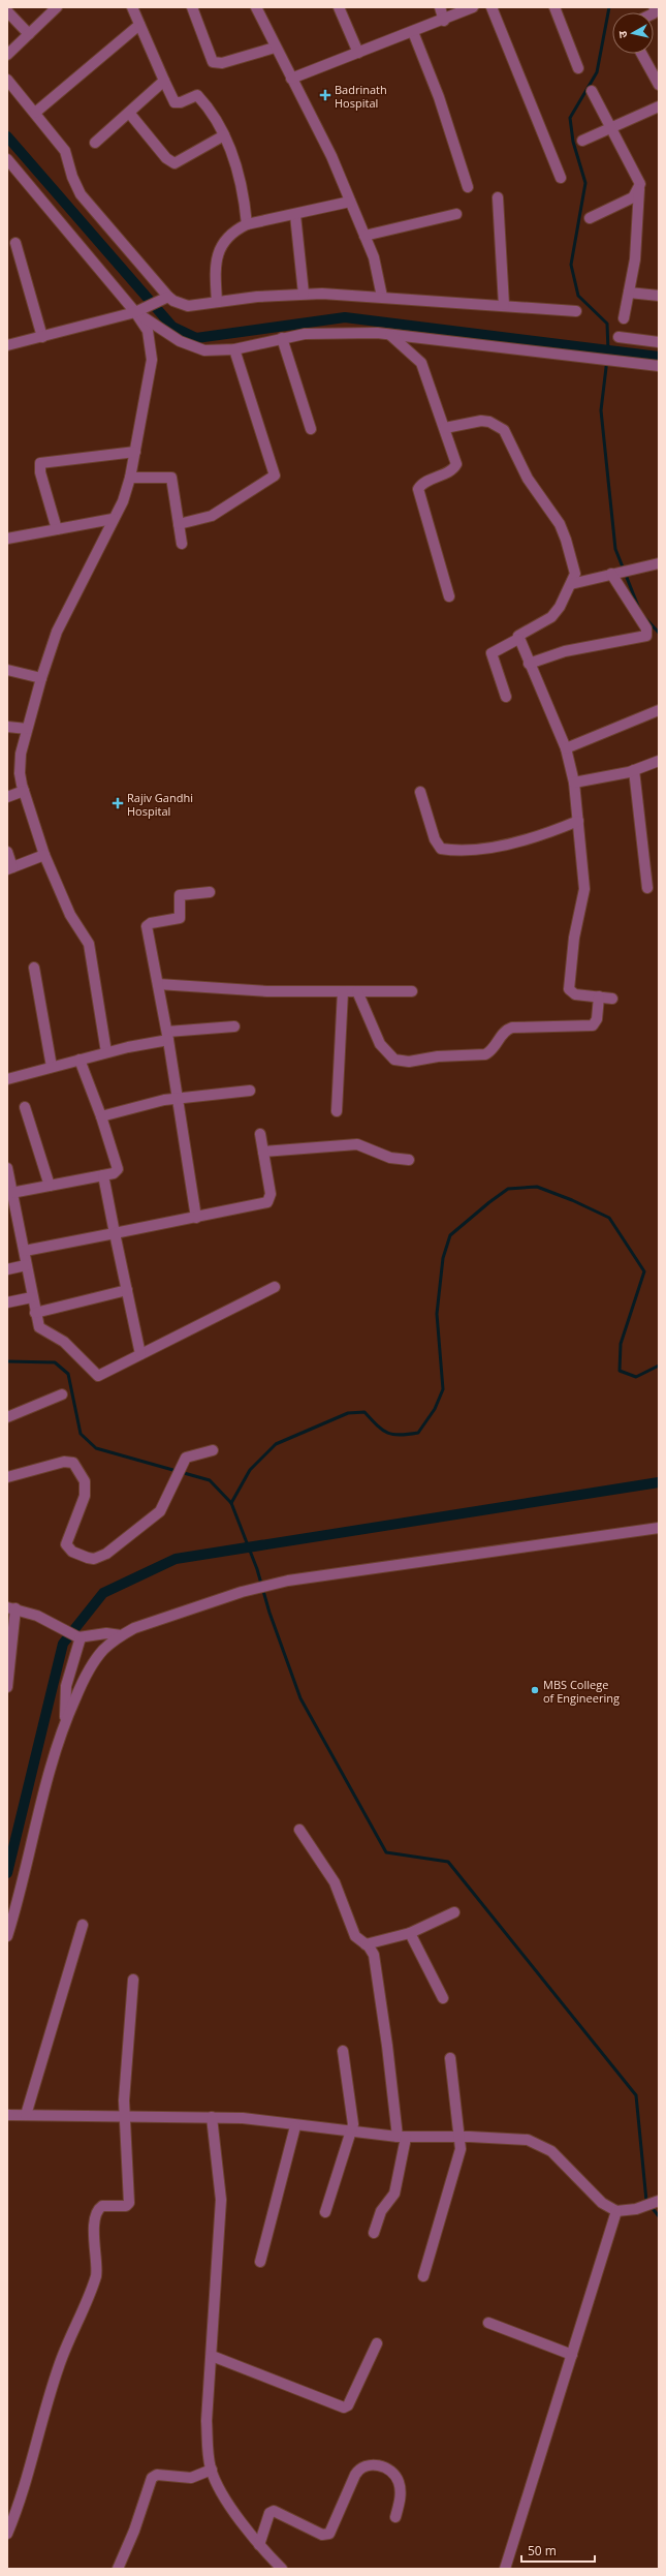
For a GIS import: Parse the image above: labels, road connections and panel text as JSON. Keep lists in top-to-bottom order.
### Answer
{
  "places": {
    "health": ["Badrinath Hospital", "Rajiv Gandhi Hospital"],
    "other": ["MBS College of Engineering"]
  },
  "scale_bar": "50 m",
  "north": "left"
}
